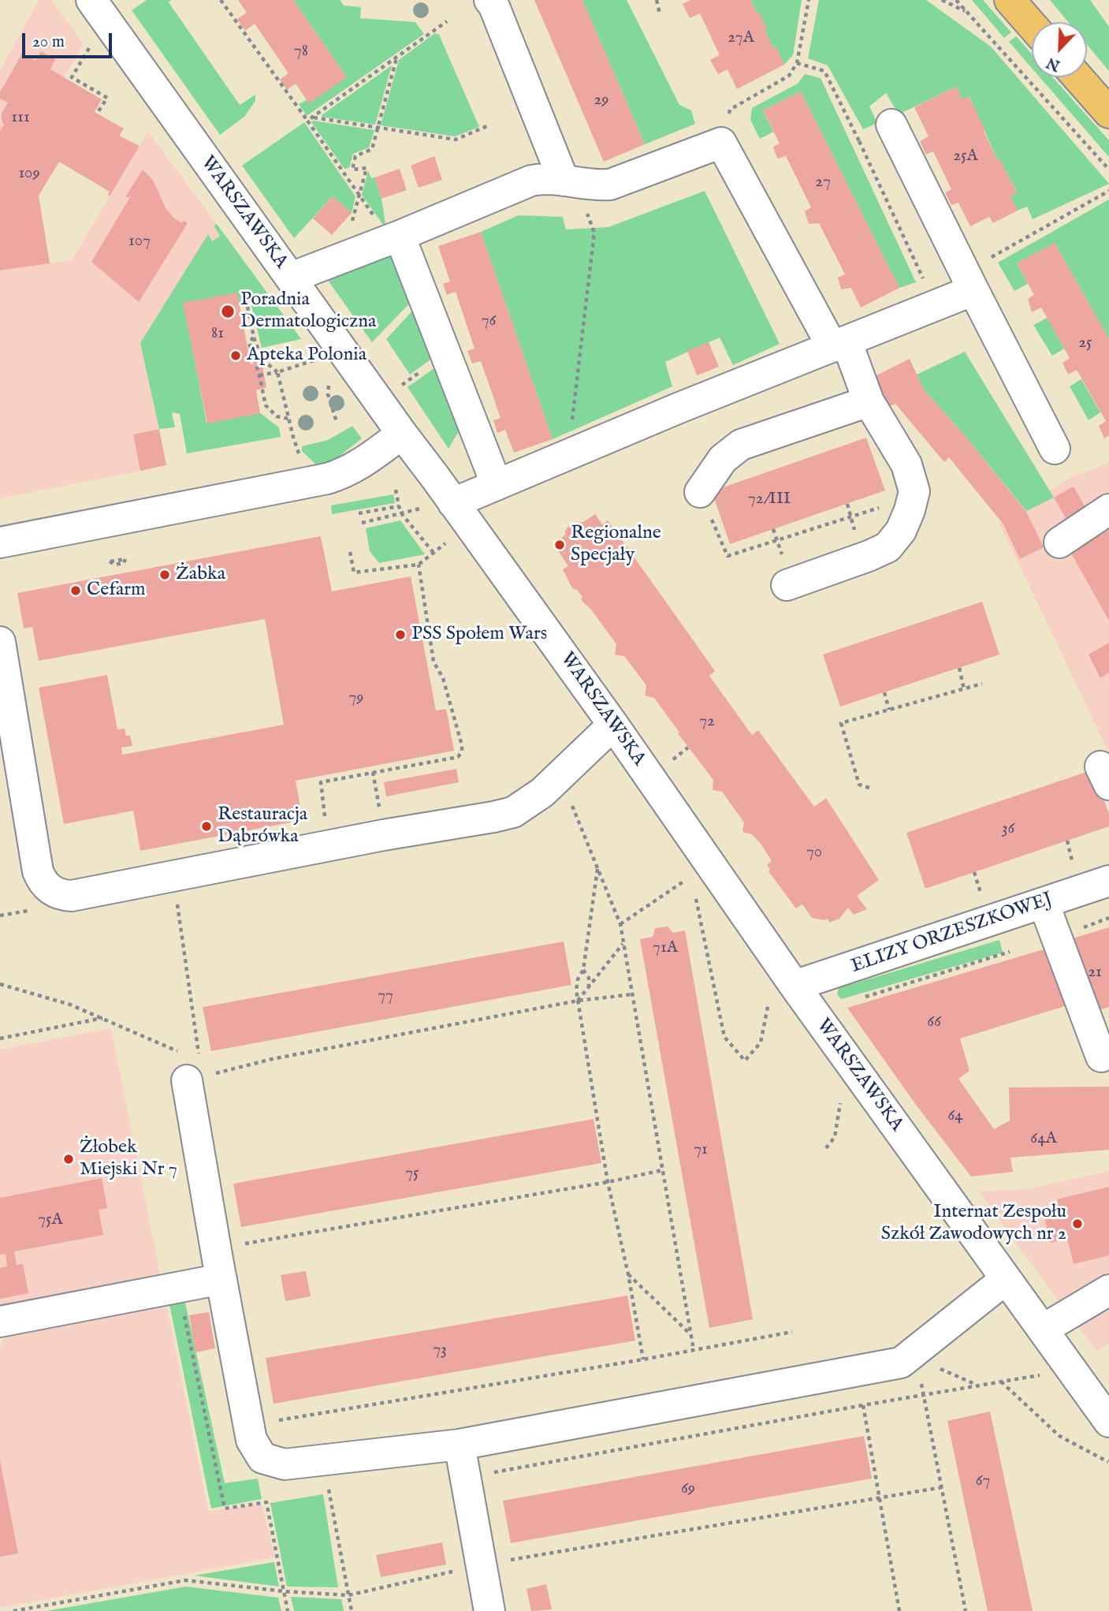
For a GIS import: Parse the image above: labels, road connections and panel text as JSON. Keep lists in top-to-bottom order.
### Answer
{
  "streets": {
    "street": ["WARSZAWSKA", "ELIZY ORZESZKOWEJ"]
  },
  "crossings": [
    ["WARSZAWSKA", "ELIZY ORZESZKOWEJ"]
  ],
  "places": [
    "Poradnia Dermatologiczna",
    "Apteka Polonia",
    "Regionalne Specjały",
    "Żabka",
    "Cefarm",
    "PSS Społem Wars",
    "Restauracja Dąbrówka",
    "Żłobek Miejski Nr 7",
    "Internat Zespołu Szkół Zawodowych nr 2"
  ],
  "house_numbers": [
    "27A",
    "78",
    "29",
    "111",
    "25A",
    "109",
    "27",
    "107",
    "76",
    "81",
    "25",
    "72/III",
    "79",
    "72",
    "36",
    "70",
    "71A",
    "21",
    "77",
    "66",
    "64",
    "64A",
    "71",
    "75",
    "75A",
    "73",
    "67",
    "69"
  ],
  "scale_bar": "20 m",
  "north": "bottom left"
}
